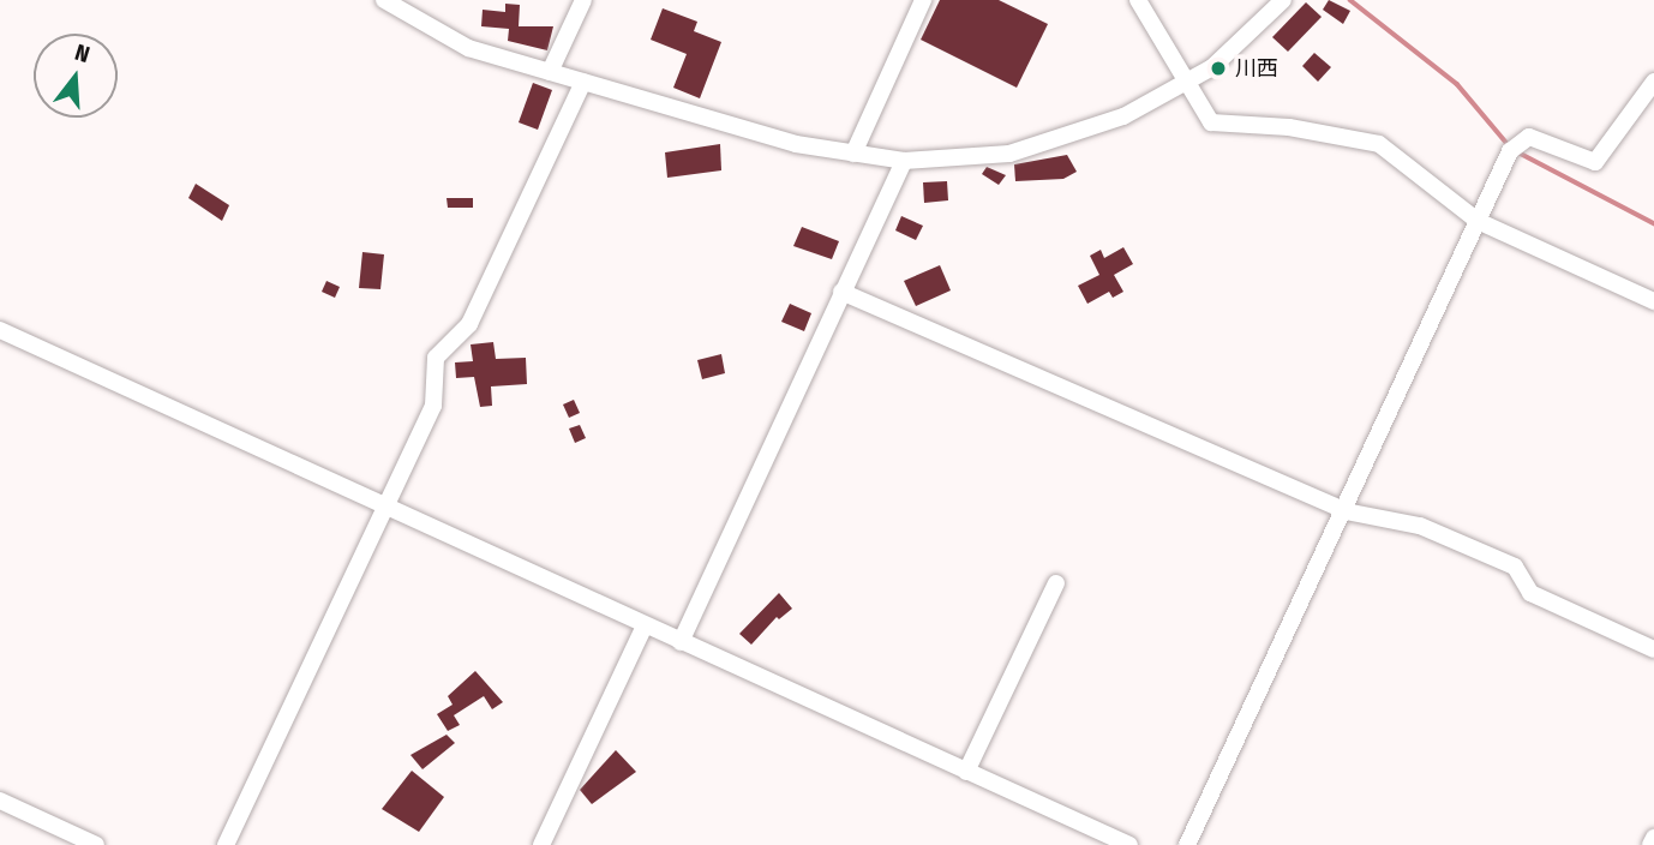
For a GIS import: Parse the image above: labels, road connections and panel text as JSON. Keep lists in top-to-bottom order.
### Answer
{
  "places": ["川西"],
  "north": "top"
}
